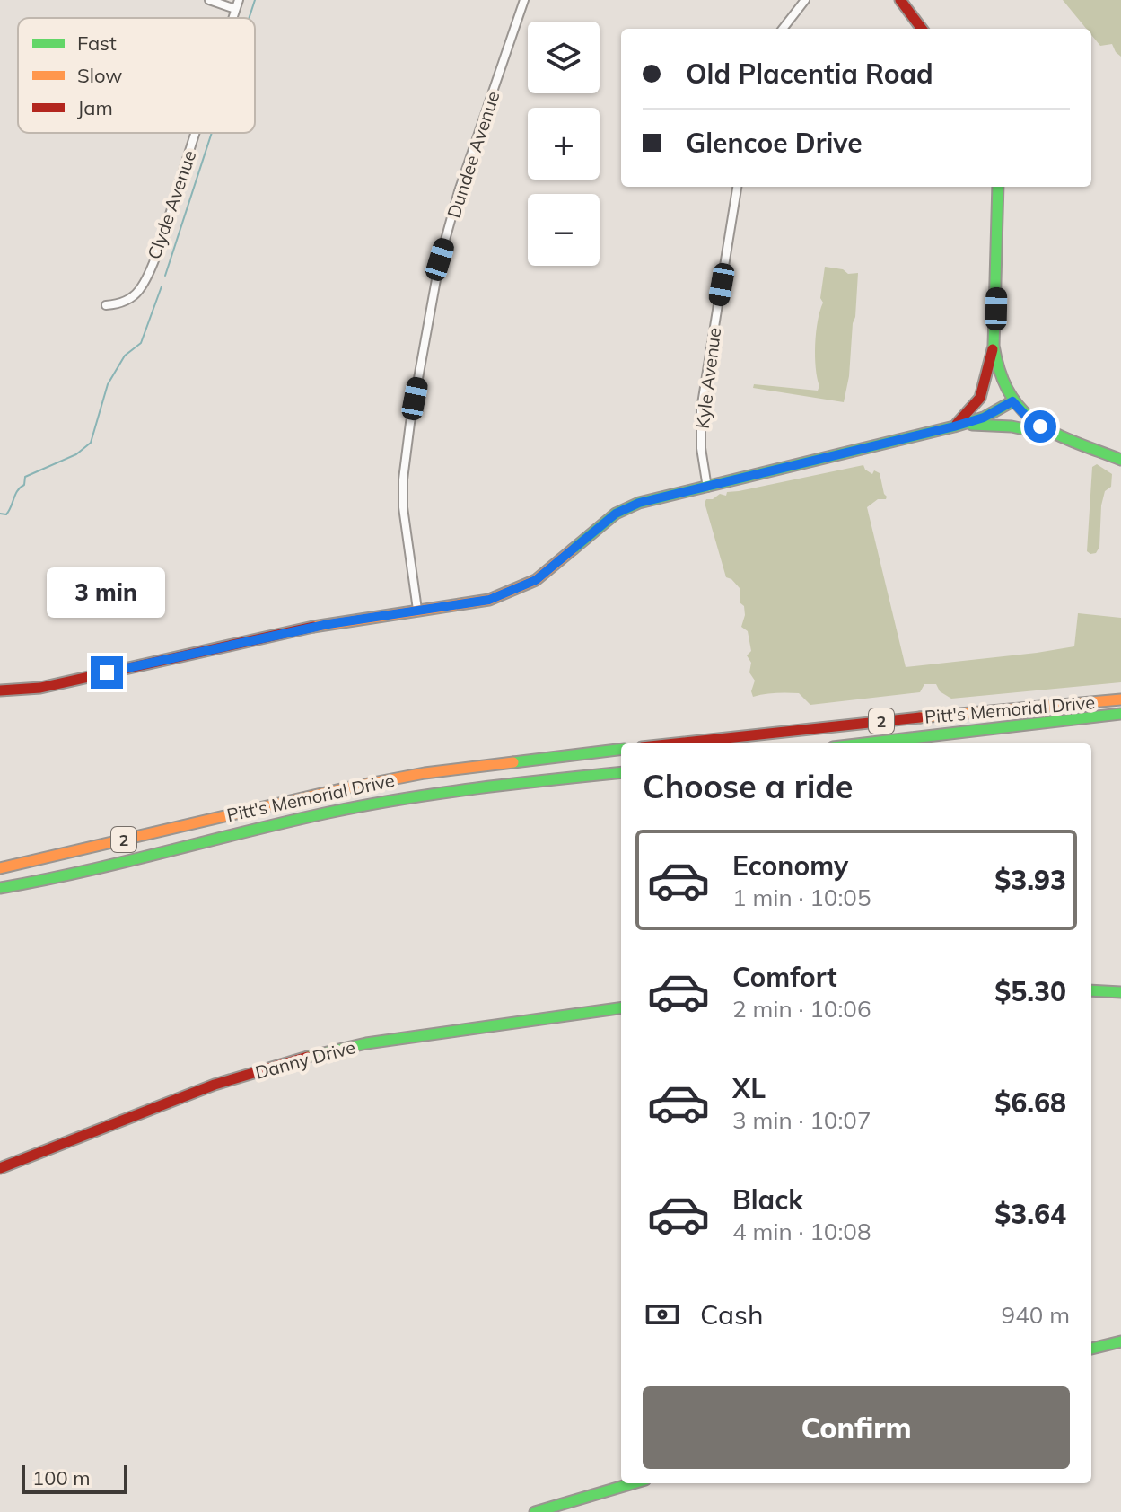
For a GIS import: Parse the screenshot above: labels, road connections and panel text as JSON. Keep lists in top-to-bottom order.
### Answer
{
  "streets": {
    "main road": ["Pitt's Memorial Drive", "2", "Danny Drive"],
    "street": ["Dundee Avenue", "Clyde Avenue", "Kyle Avenue"]
  },
  "legend": ["Fast", "Slow", "Jam"],
  "scale_bar": "100 m",
  "page": {
    "map_buttons": ["+", "−"],
    "banner": ["Old Placentia Road", "Glencoe Drive"],
    "bubble": "3 min",
    "heading": "Choose a ride",
    "list": [
      {
        "name": "Economy",
        "note": "1 min · 10:05",
        "value": "$3.93"
      },
      {
        "name": "Comfort",
        "note": "2 min · 10:06",
        "value": "$5.30"
      },
      {
        "name": "XL",
        "note": "3 min · 10:07",
        "value": "$6.68"
      },
      {
        "name": "Black",
        "note": "4 min · 10:08",
        "value": "$3.64"
      }
    ],
    "pay": ["Cash", "940 m"],
    "buttons": "Confirm",
    "scale": "100 m"
  }
}
